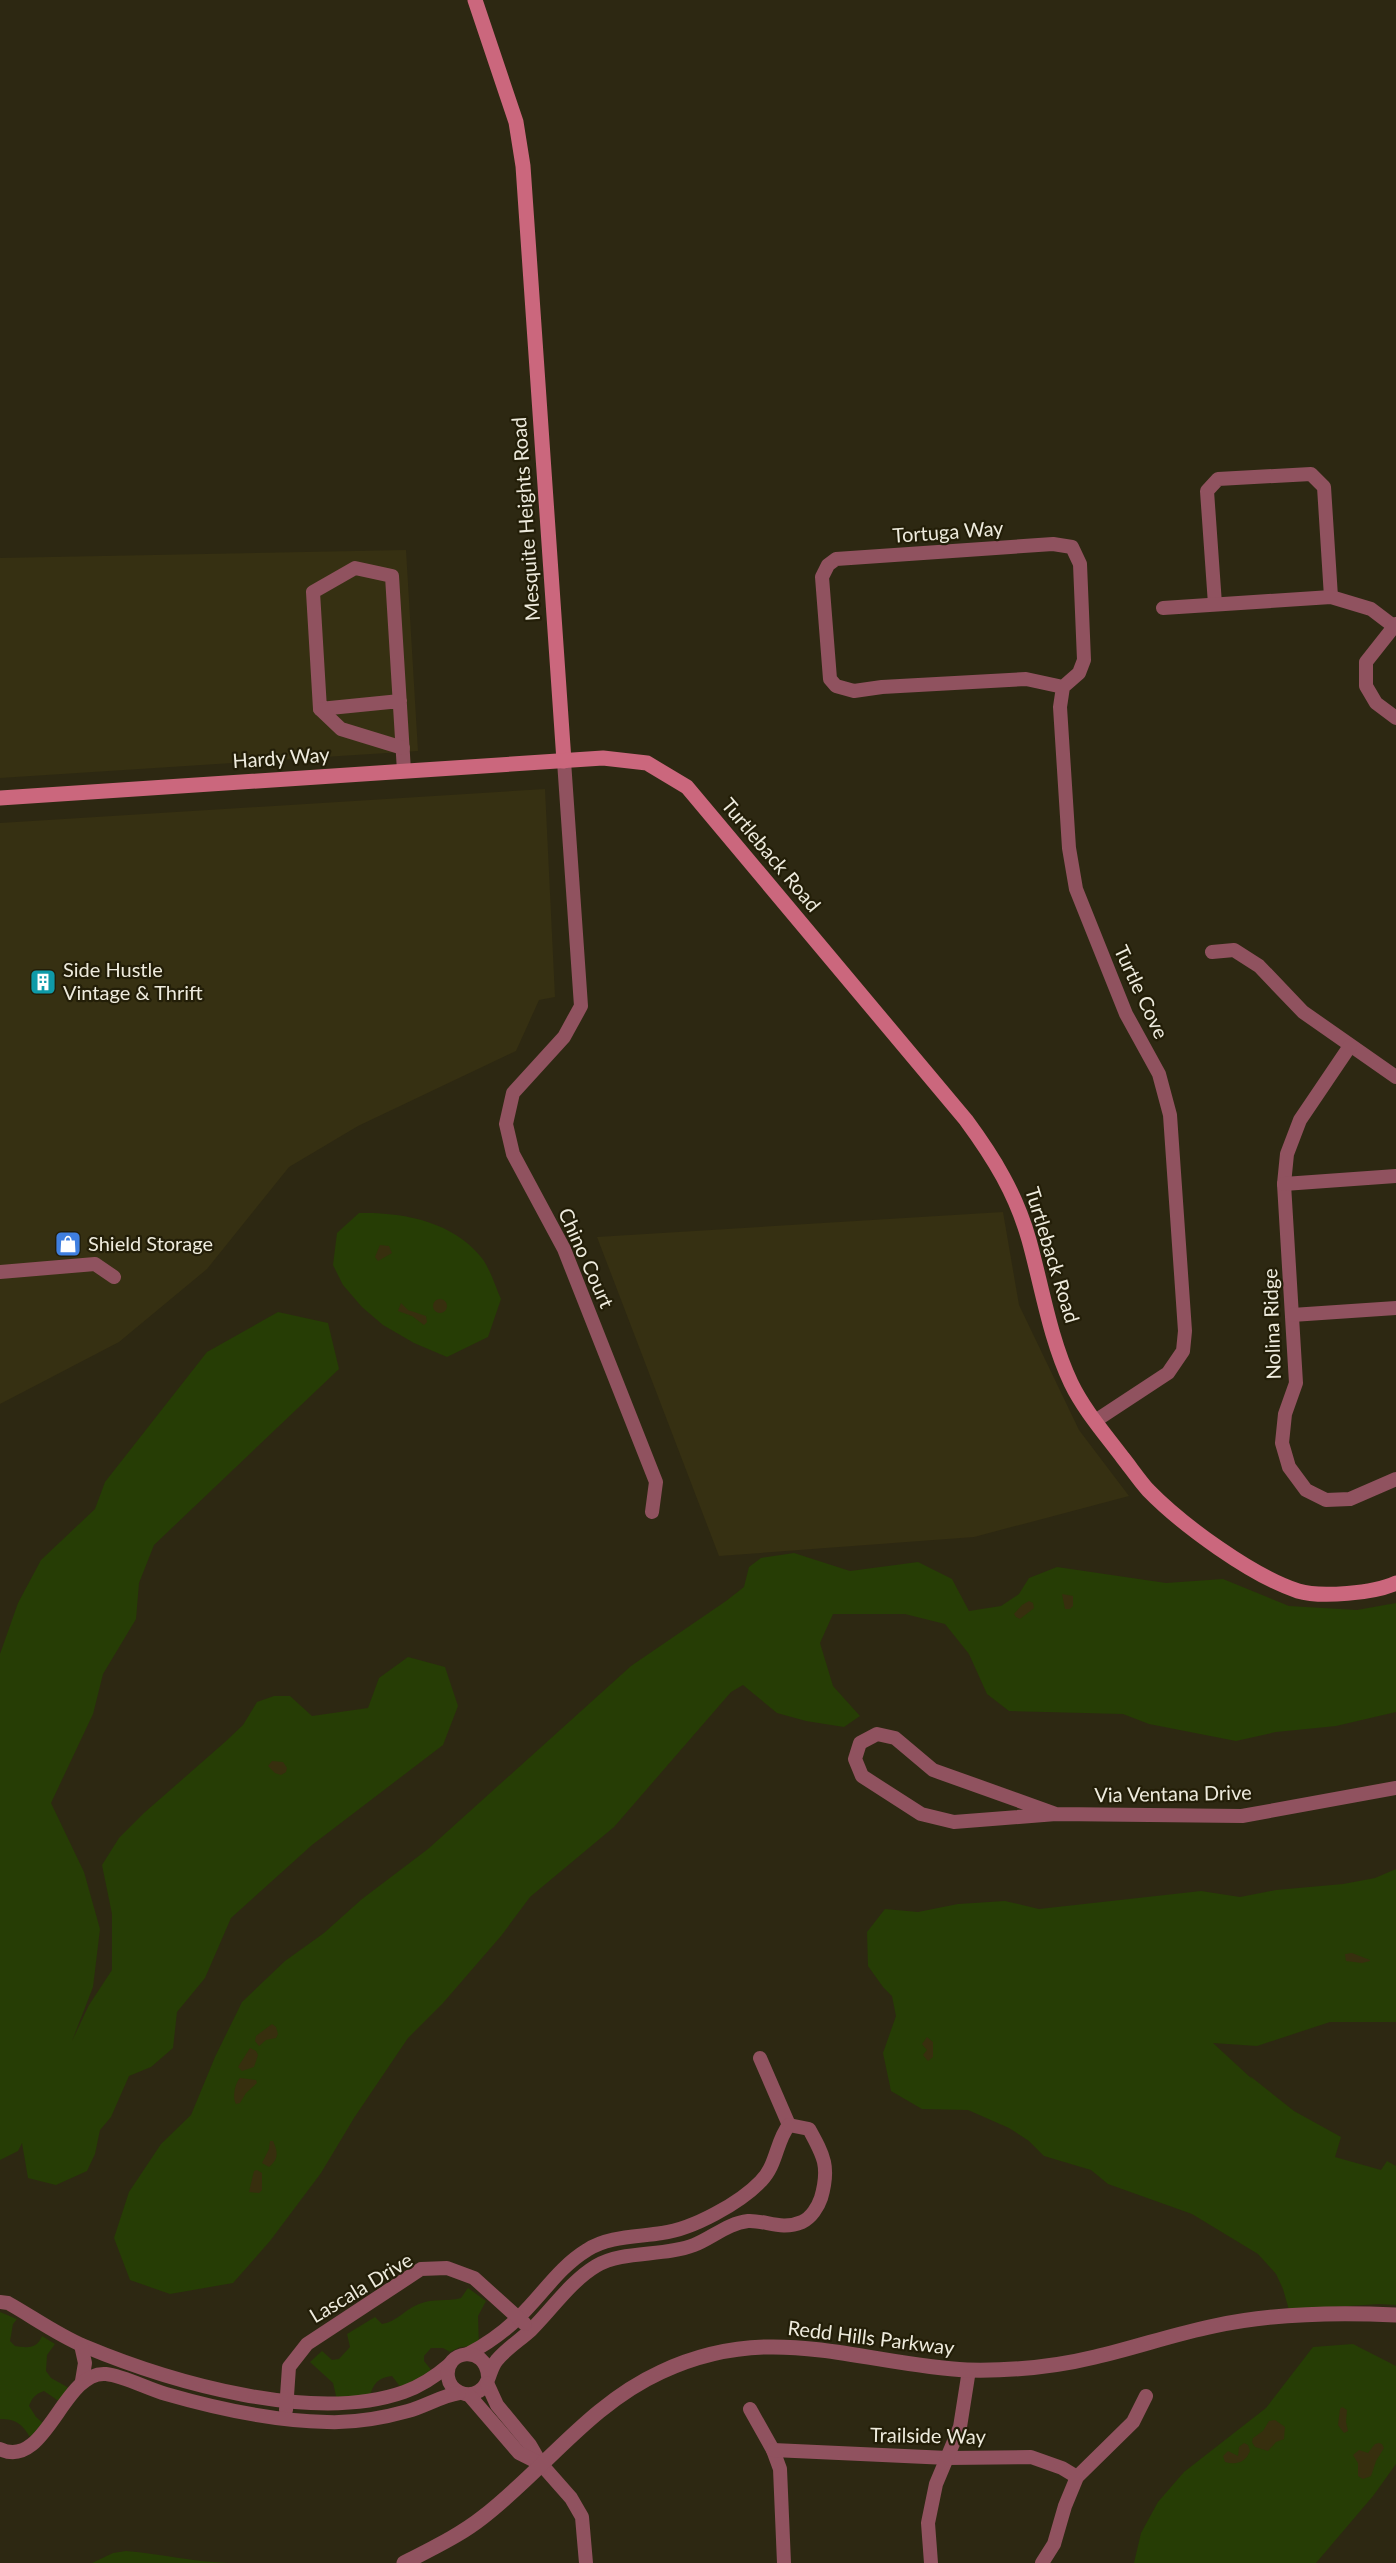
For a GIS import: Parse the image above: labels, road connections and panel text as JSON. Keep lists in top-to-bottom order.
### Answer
{
  "streets": {
    "main road": ["Mesquite Heights Road", "Hardy Way", "Turtleback Road"],
    "street": [
      "Tortuga Way",
      "Turtle Cove",
      "Chino Court",
      "Nolina Ridge",
      "Via Ventana Drive",
      "Lascala Drive",
      "Redd Hills Parkway",
      "Trailside Way"
    ]
  },
  "crossings": [
    ["Mesquite Heights Road", "Hardy Way"],
    ["Mesquite Heights Road", "Turtleback Road"],
    ["Mesquite Heights Road", "Chino Court"],
    ["Tortuga Way", "Turtle Cove"],
    ["Hardy Way", "Turtleback Road"],
    ["Turtleback Road", "Turtle Cove"]
  ],
  "places": {
    "building": ["Side Hustle Vintage & Thrift"],
    "shop": ["Shield Storage"]
  }
}
